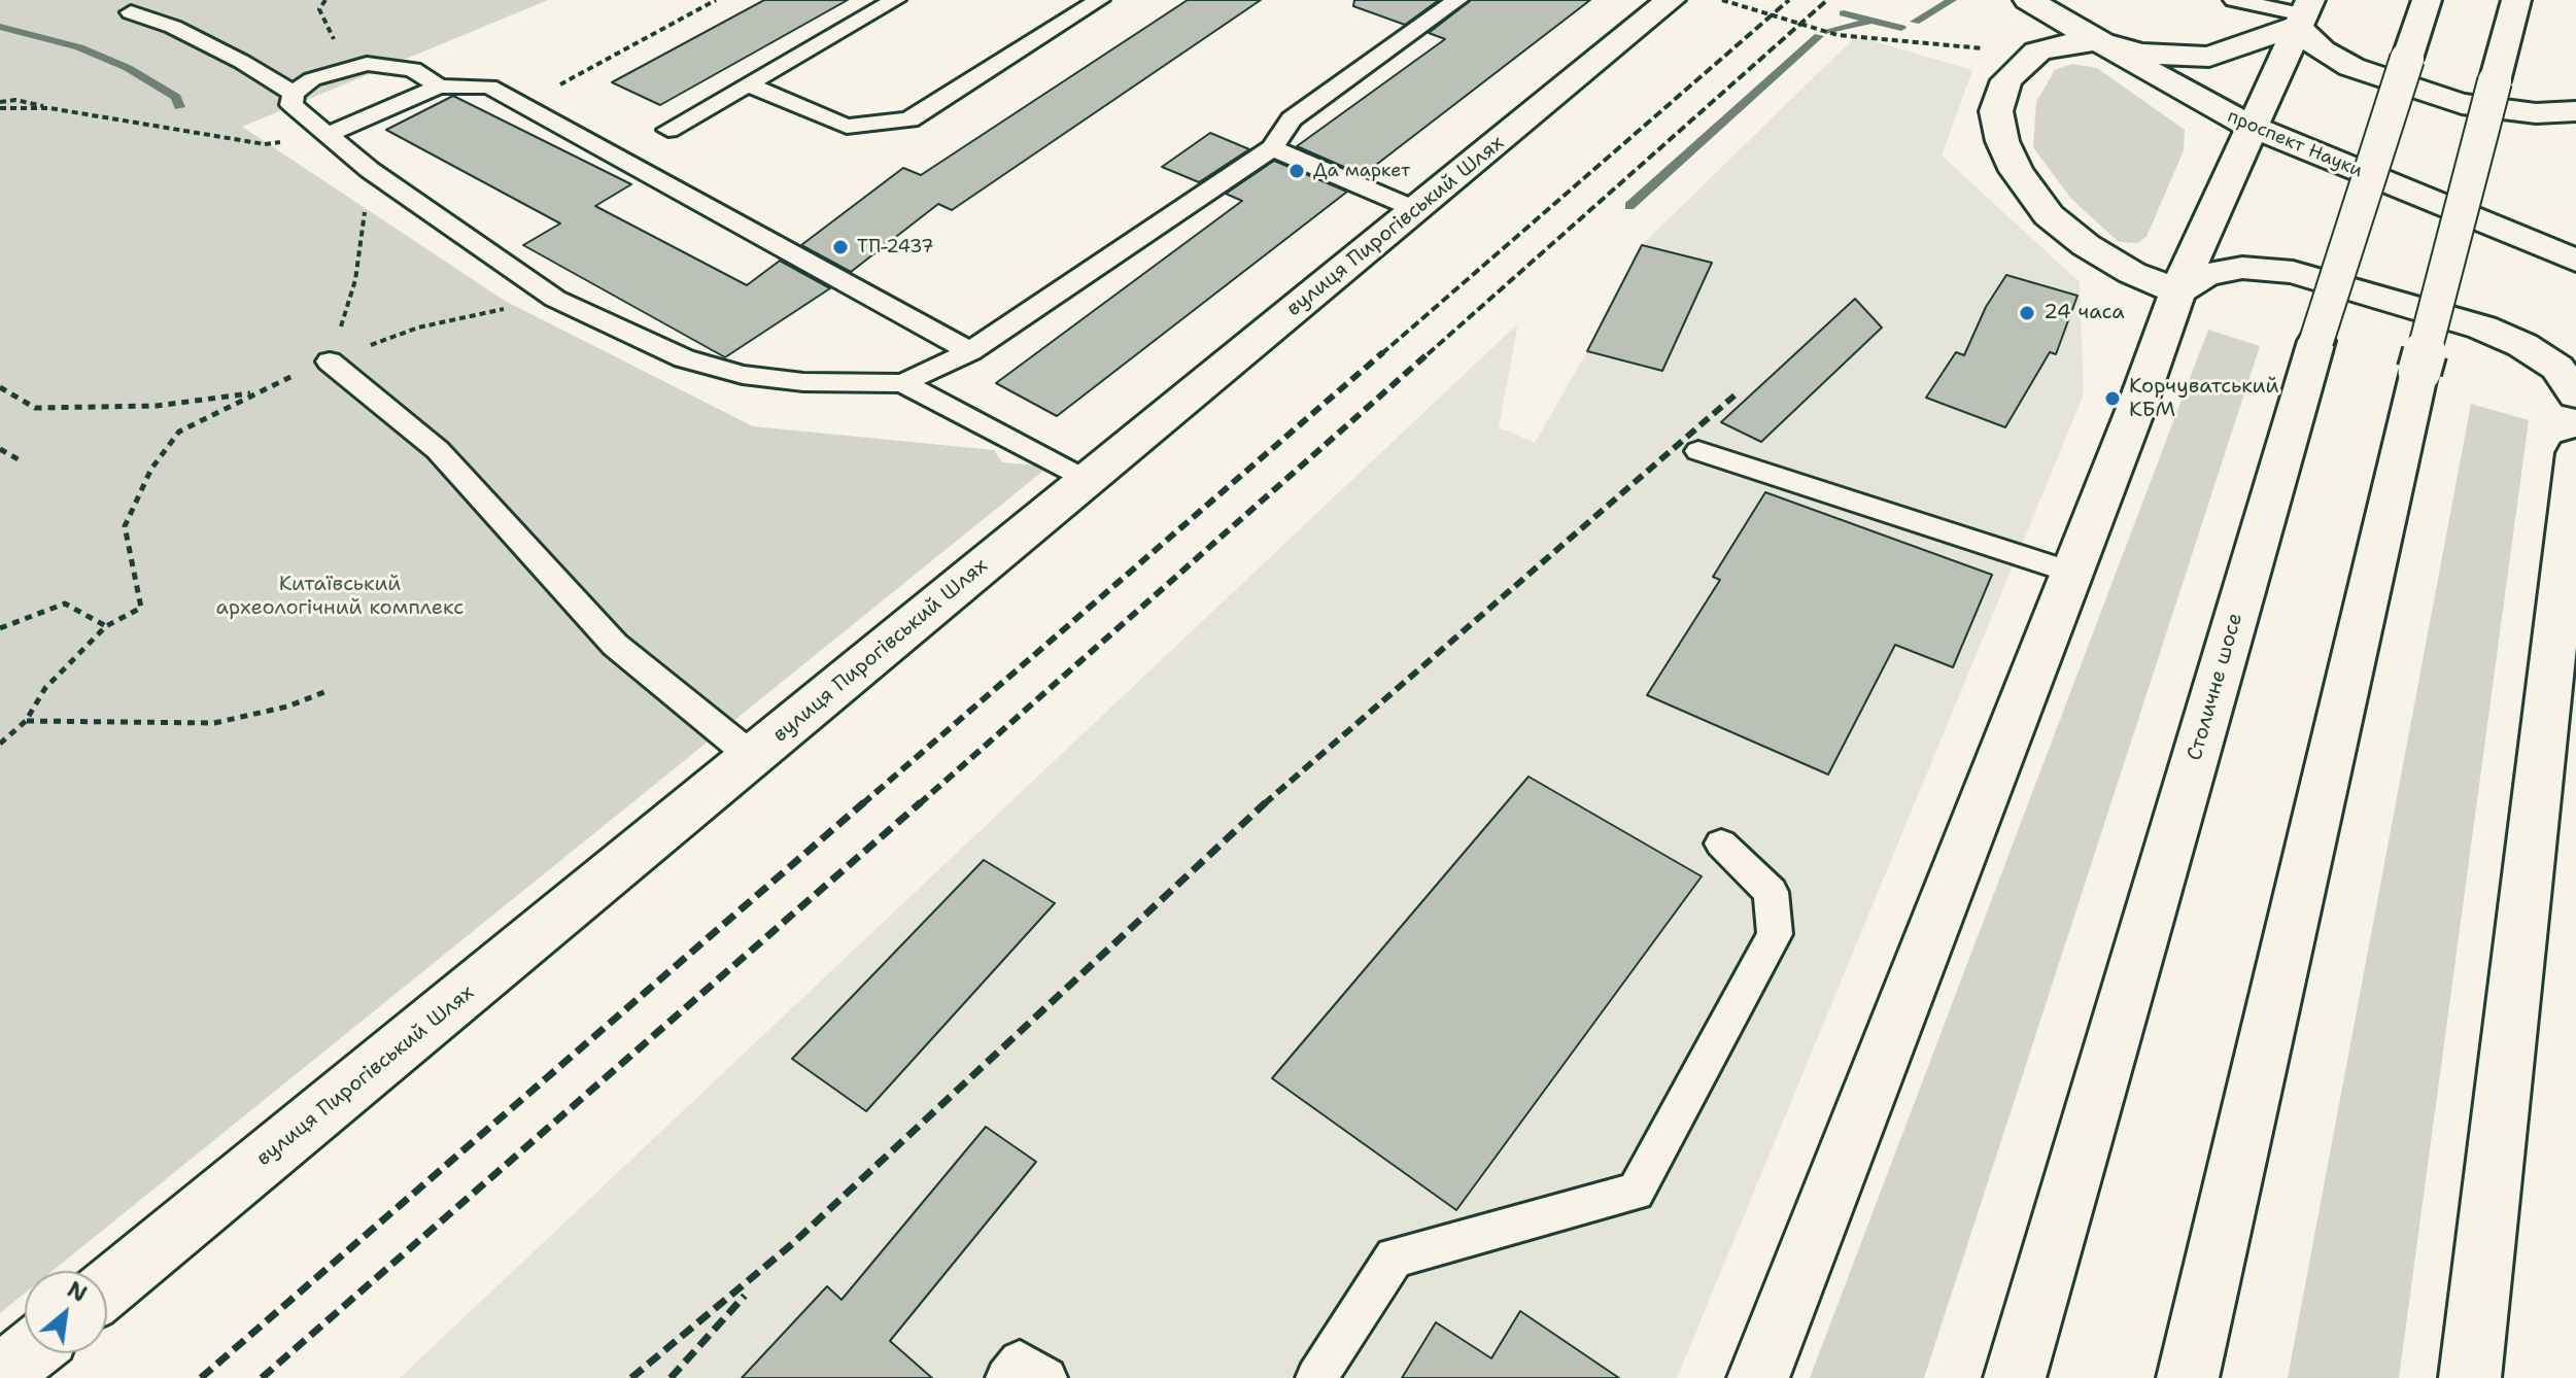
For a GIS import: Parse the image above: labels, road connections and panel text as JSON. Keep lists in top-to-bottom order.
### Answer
{
  "streets": {
    "main road": ["проспект Науки", "вулиця Пирогівський Шлях", "Столичне шосе"]
  },
  "parks": ["Китаївський археологічний комплекс"],
  "places": [
    "Да маркет",
    "ТП-2437",
    "24 часа",
    "Корчуватський КБМ"
  ],
  "north": "top right"
}
